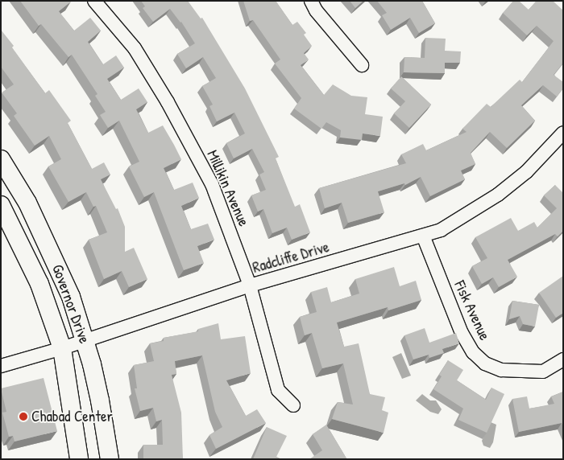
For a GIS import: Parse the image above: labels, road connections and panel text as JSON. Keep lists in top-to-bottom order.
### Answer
{
  "streets": {
    "main road": ["Governor Drive"],
    "street": ["Millikin Avenue", "Radcliffe Drive", "Fisk Avenue"]
  },
  "crossings": [
    ["Millikin Avenue", "Radcliffe Drive"],
    ["Radcliffe Drive", "Governor Drive"],
    ["Radcliffe Drive", "Fisk Avenue"]
  ],
  "places": ["Chabad Center"]
}
